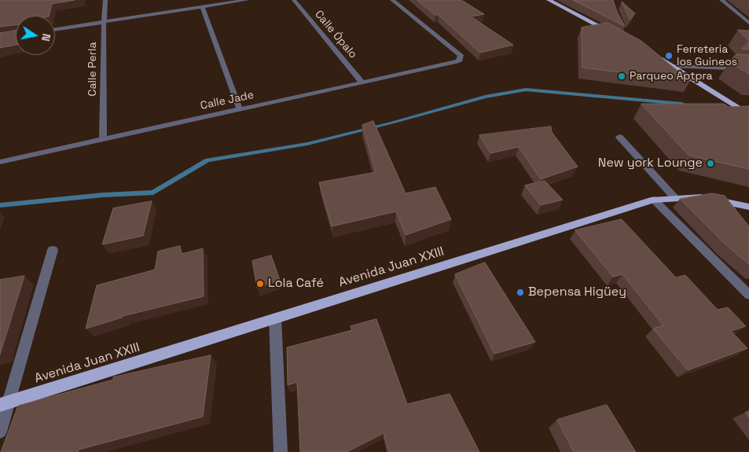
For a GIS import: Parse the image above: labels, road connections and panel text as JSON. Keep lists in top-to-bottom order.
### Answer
{
  "streets": {
    "main road": ["Avenida Juan XXIII"],
    "street": ["Calle Ópalo", "Calle Perla", "Calle Jade"]
  },
  "crossings": [
    ["Calle Ópalo", "Calle Jade"],
    ["Calle Perla", "Calle Jade"]
  ],
  "places": [
    "Ferreteria los Guineos",
    "Parqueo Aptpra",
    "New york Lounge",
    "Lola Café",
    "Bepensa Higüey"
  ],
  "north": "right"
}
